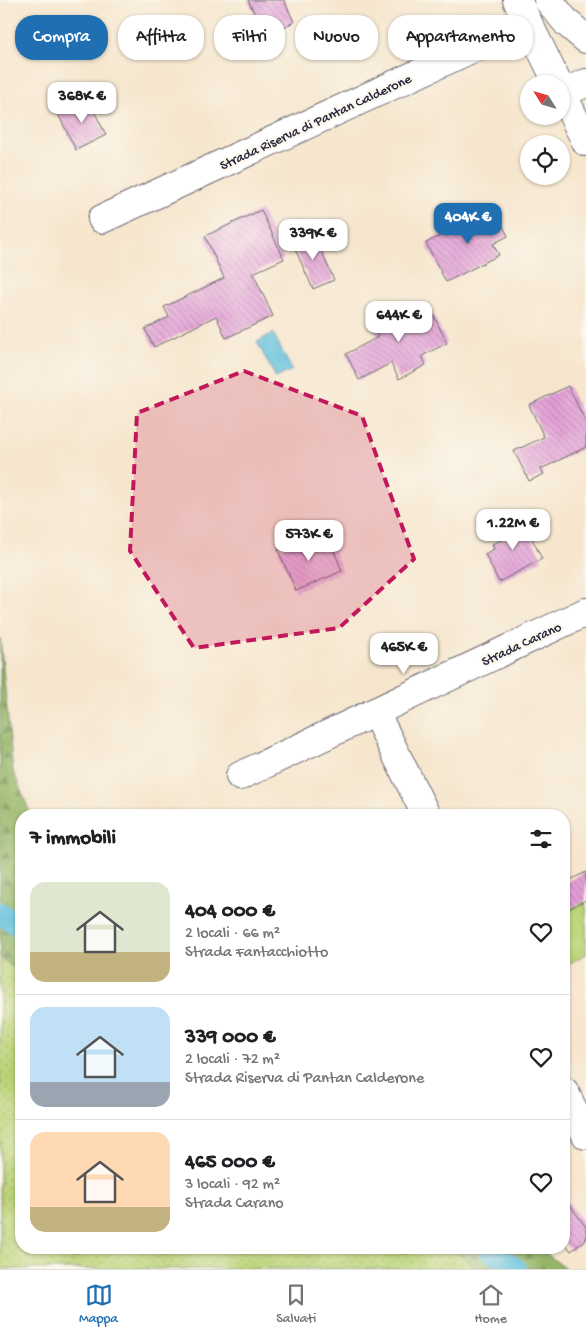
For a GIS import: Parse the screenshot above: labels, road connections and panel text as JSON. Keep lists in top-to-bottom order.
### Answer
{
  "streets": {
    "street": ["Strada Riserva di Pantan Calderone", "Strada Carano"]
  },
  "north": "top left",
  "page": {
    "chip": [
      "Compra",
      "Affitta",
      "Filtri",
      "Nuovo",
      "Appartamento"
    ],
    "price": [
      "368K €",
      "404K €",
      "339K €",
      "644K €",
      "1.22M €",
      "573K €",
      "465K €"
    ],
    "heading": "7 immobili",
    "list": [
      {
        "name": "404 000 €",
        "note": "2 locali · 66 m² · Strada Fantacchiotto"
      },
      {
        "name": "339 000 €",
        "note": "2 locali · 72 m² · Strada Riserva di Pantan Calderone"
      },
      {
        "name": "465 000 €",
        "note": "3 locali · 92 m² · Strada Carano"
      }
    ],
    "tabs": ["Mappa", "Salvati", "Home"]
  }
}
